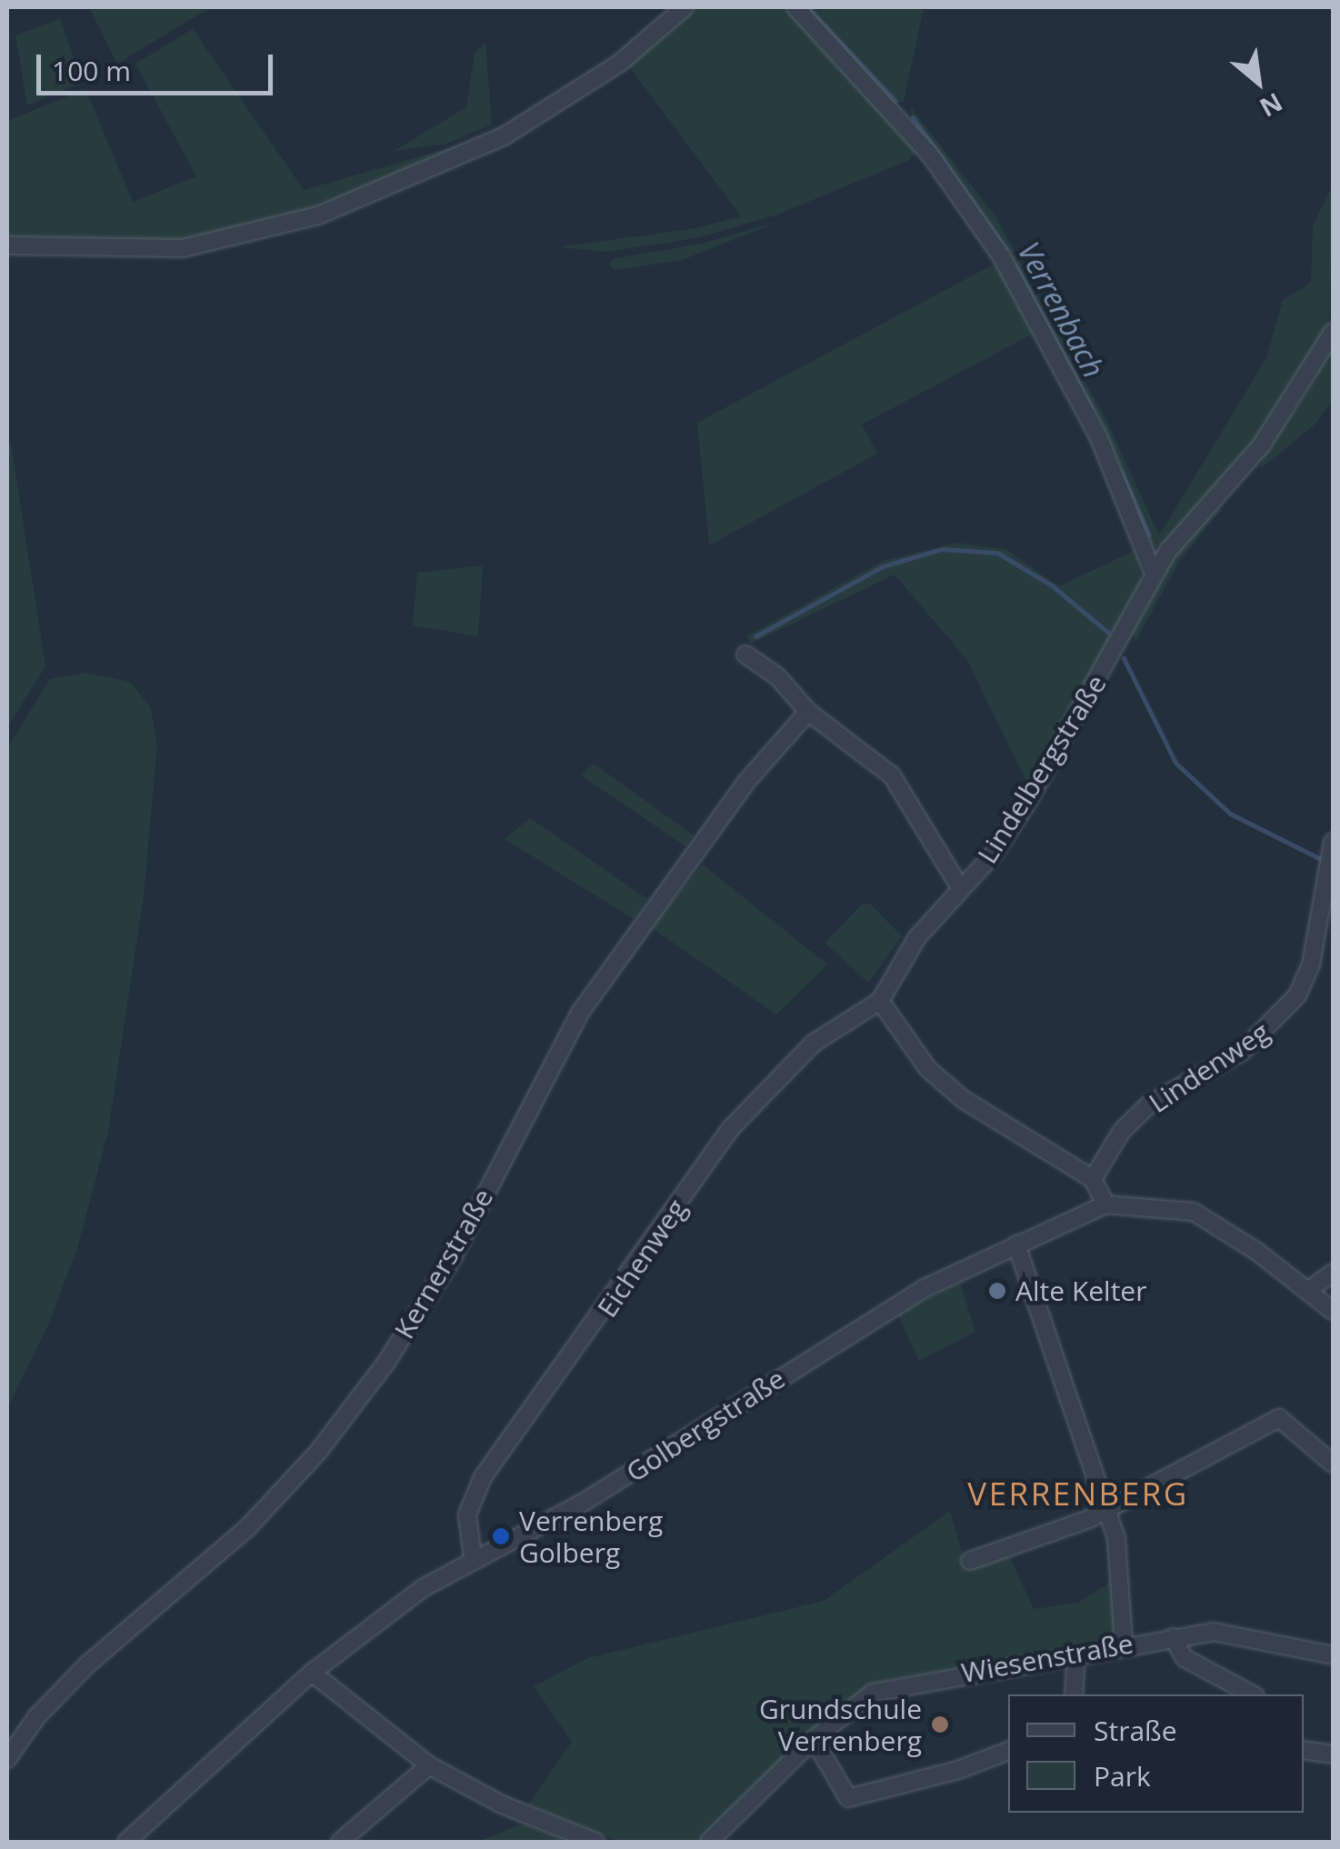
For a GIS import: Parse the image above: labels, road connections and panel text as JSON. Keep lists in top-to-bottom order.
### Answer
{
  "streets": {
    "street": [
      "Lindelbergstraße",
      "Lindenweg",
      "Eichenweg",
      "Kernerstraße",
      "Golbergstraße",
      "Wiesenstraße"
    ]
  },
  "crossings": [
    ["Lindelbergstraße", "Eichenweg"],
    ["Eichenweg", "Golbergstraße"]
  ],
  "districts": ["VERRENBERG"],
  "water": ["Verrenbach"],
  "places": ["Alte Kelter", "Verrenberg Golberg", "Grundschule Verrenberg"],
  "legend": ["Straße", "Park"],
  "scale_bar": "100 m",
  "north": "bottom right"
}
